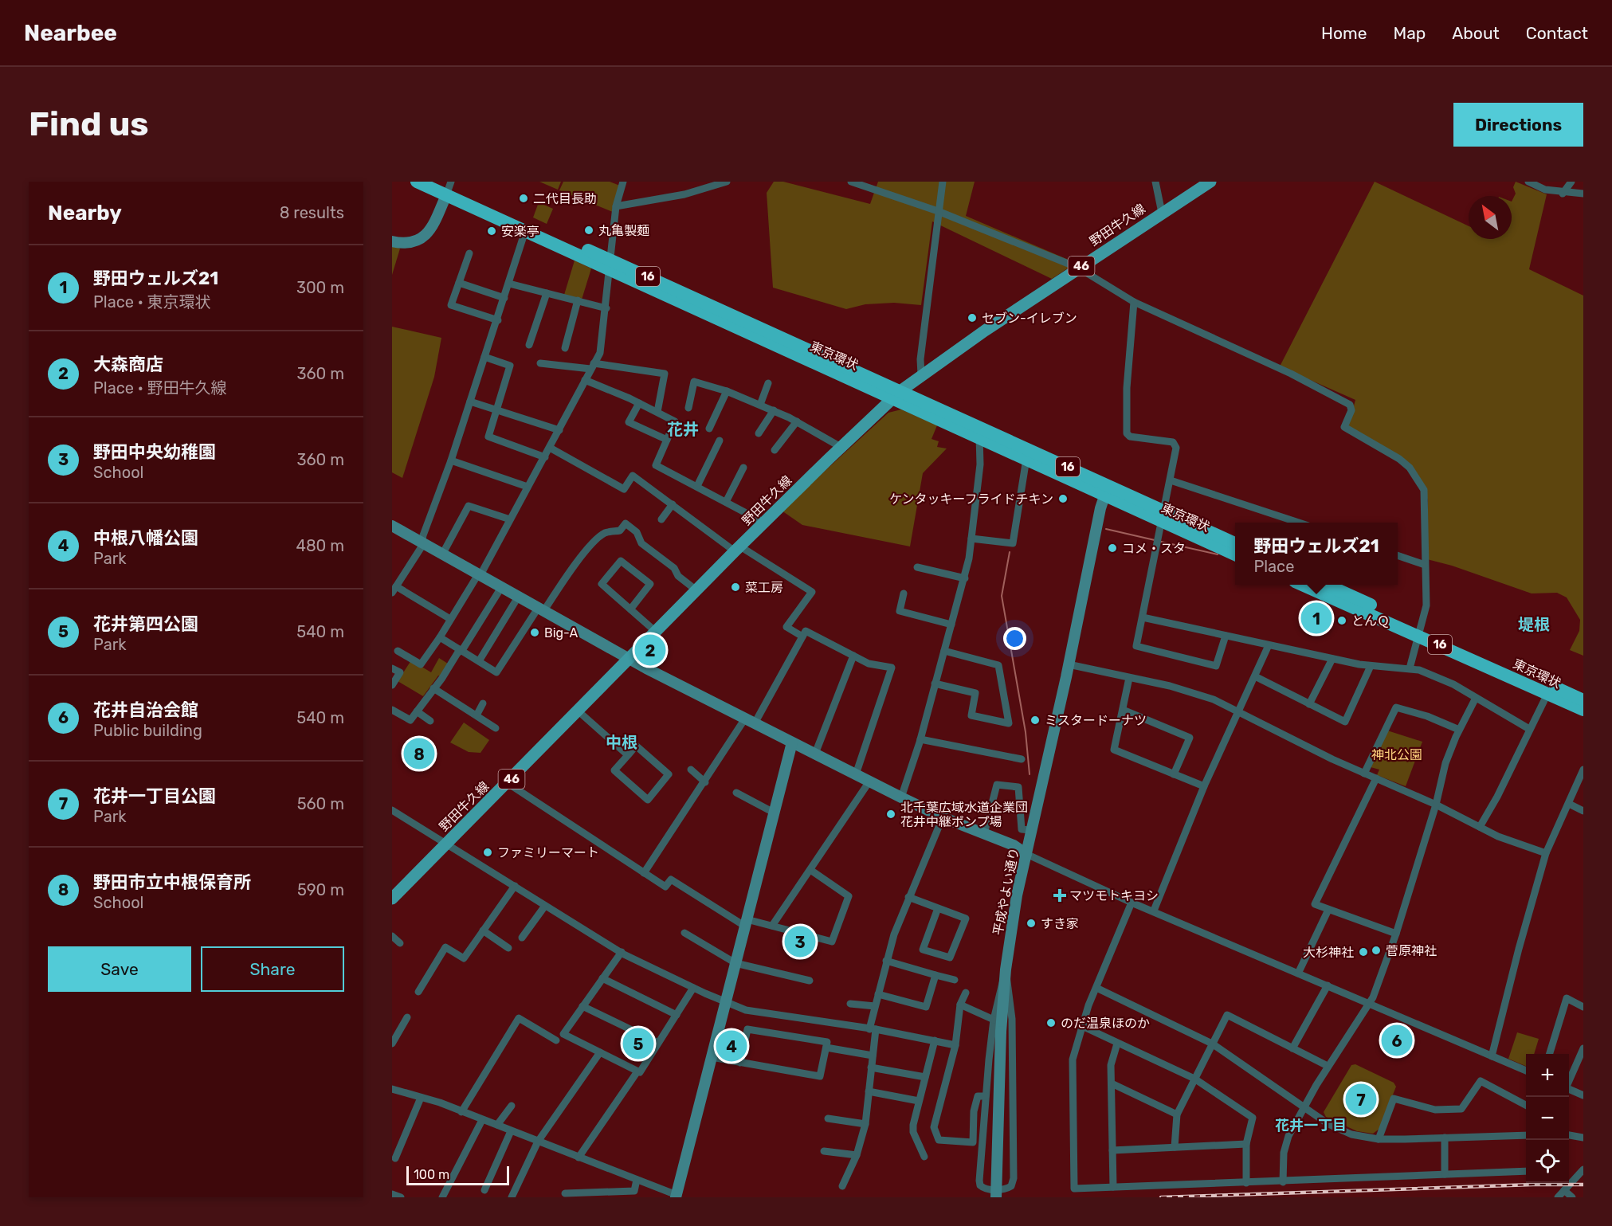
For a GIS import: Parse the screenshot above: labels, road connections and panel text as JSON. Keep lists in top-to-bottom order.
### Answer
{
  "streets": {
    "highway": ["16", "東京環状"],
    "main road": ["野田牛久線", "46"],
    "street": ["平成やよい通り"]
  },
  "crossings": [
    ["野田牛久線", "東京環状"],
    ["東京環状", "平成やよい通り"]
  ],
  "districts": [
    "花井",
    "堤根",
    "中根",
    "花井一丁目"
  ],
  "parks": ["神北公園"],
  "places": {
    "other": [
      "二代目長助",
      "丸亀製麺",
      "安楽亭",
      "セブン-イレブン",
      "ケンタッキーフライドチキン",
      "コメ・スタ",
      "菜工房",
      "とんＱ",
      "Big-A",
      "ミスタードーナツ",
      "北千葉広域水道企業団 花井中継ポンプ場",
      "ファミリーマート",
      "すき家",
      "菅原神社",
      "大杉神社",
      "のだ温泉ほのか"
    ],
    "health": ["マツモトキヨシ"]
  },
  "scale_bar": "100 m",
  "north": "top left",
  "page": {
    "header": "Nearbee",
    "nav": [
      "Home",
      "Map",
      "About",
      "Contact"
    ],
    "buttons": [
      "Directions",
      ["Save", "Share"]
    ],
    "title": "Find us",
    "heading": ["Nearby", "8 results"],
    "list": [
      {
        "mark": "1",
        "name": "野田ウェルズ21",
        "note": "Place · 東京環状",
        "value": "300 m"
      },
      {
        "mark": "2",
        "name": "大森商店",
        "note": "Place · 野田牛久線",
        "value": "360 m"
      },
      {
        "mark": "3",
        "name": "野田中央幼稚園",
        "note": "School",
        "value": "360 m"
      },
      {
        "mark": "4",
        "name": "中根八幡公園",
        "note": "Park",
        "value": "480 m"
      },
      {
        "mark": "5",
        "name": "花井第四公園",
        "note": "Park",
        "value": "540 m"
      },
      {
        "mark": "6",
        "name": "花井自治会館",
        "note": "Public building",
        "value": "540 m"
      },
      {
        "mark": "7",
        "name": "花井一丁目公園",
        "note": "Park",
        "value": "560 m"
      },
      {
        "mark": "8",
        "name": "野田市立中根保育所",
        "note": "School",
        "value": "590 m"
      }
    ],
    "popup": ["野田ウェルズ21", "Place"],
    "pins": [
      "1",
      "2",
      "8",
      "3",
      "6",
      "5",
      "4",
      "7"
    ],
    "map_buttons": ["+", "−"],
    "scale": "100 m"
  }
}
